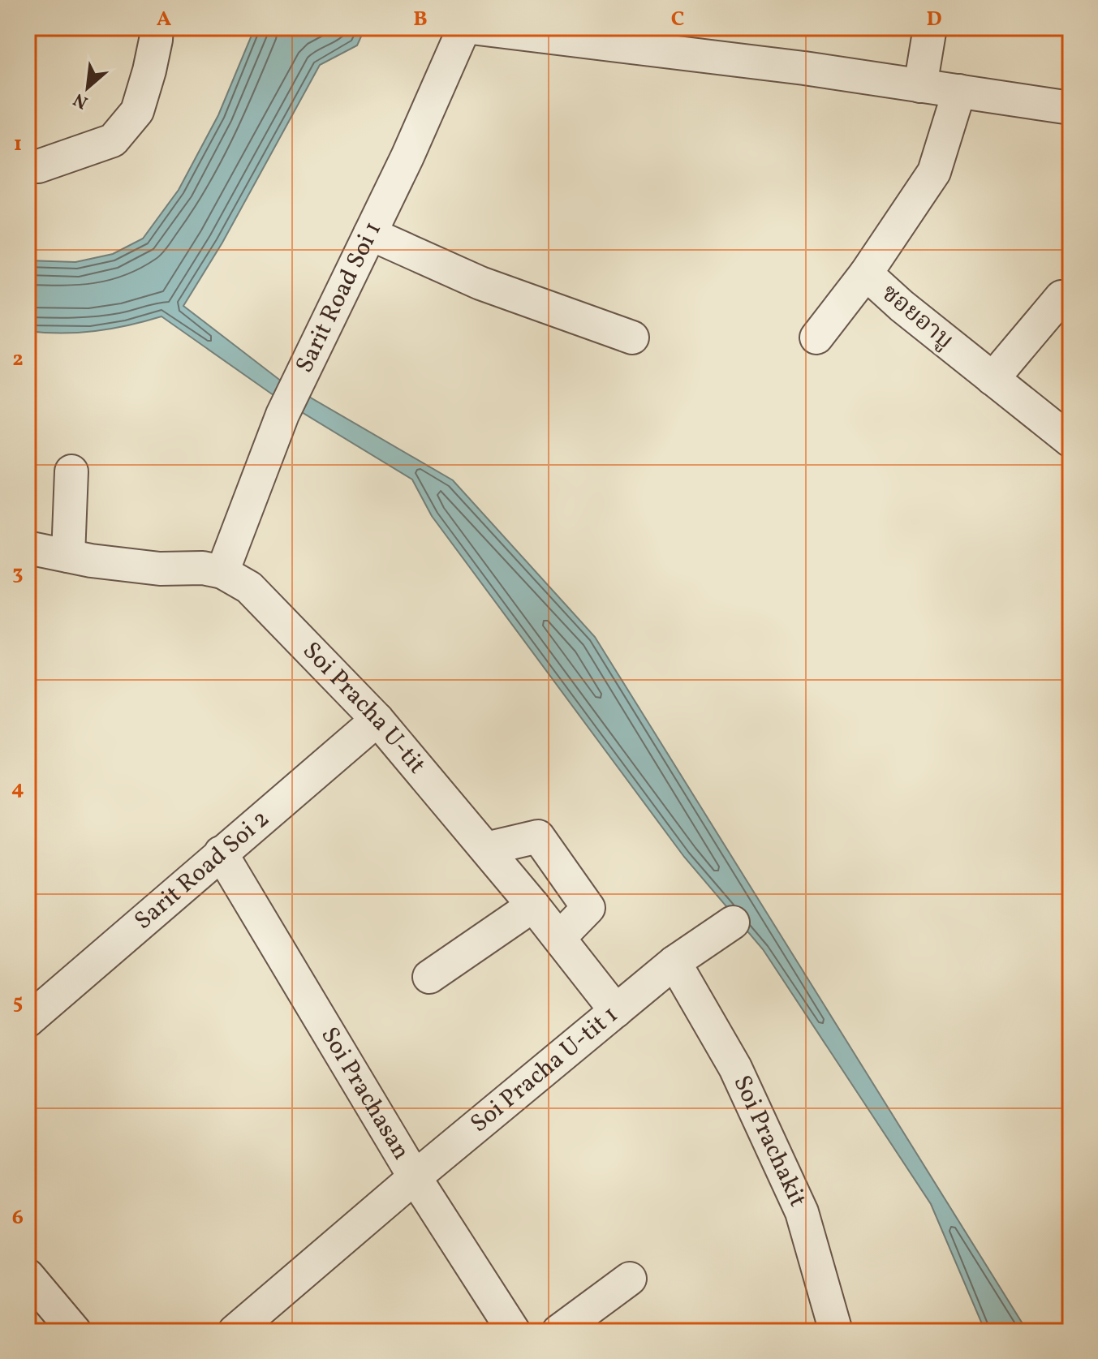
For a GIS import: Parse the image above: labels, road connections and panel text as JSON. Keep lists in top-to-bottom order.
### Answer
{
  "streets": {
    "street": [
      "Sarit Road Soi 1",
      "ซอยอาบู",
      "Soi Pracha U-tit",
      "Sarit Road Soi 2",
      "Soi Pracha U-tit 1",
      "Soi Prachasan",
      "Soi Prachakit"
    ]
  },
  "crossings": [
    ["Sarit Road Soi 1", "Soi Pracha U-tit"],
    ["Soi Pracha U-tit", "Sarit Road Soi 2"],
    ["Soi Pracha U-tit", "Soi Pracha U-tit 1"],
    ["Sarit Road Soi 2", "Soi Prachasan"],
    ["Soi Pracha U-tit 1", "Soi Prachasan"],
    ["Soi Pracha U-tit 1", "Soi Prachakit"]
  ],
  "north": "bottom left",
  "grid": {
    "columns": [
      "A",
      "B",
      "C",
      "D"
    ],
    "rows": [
      "1",
      "2",
      "3",
      "4",
      "5",
      "6"
    ]
  }
}
